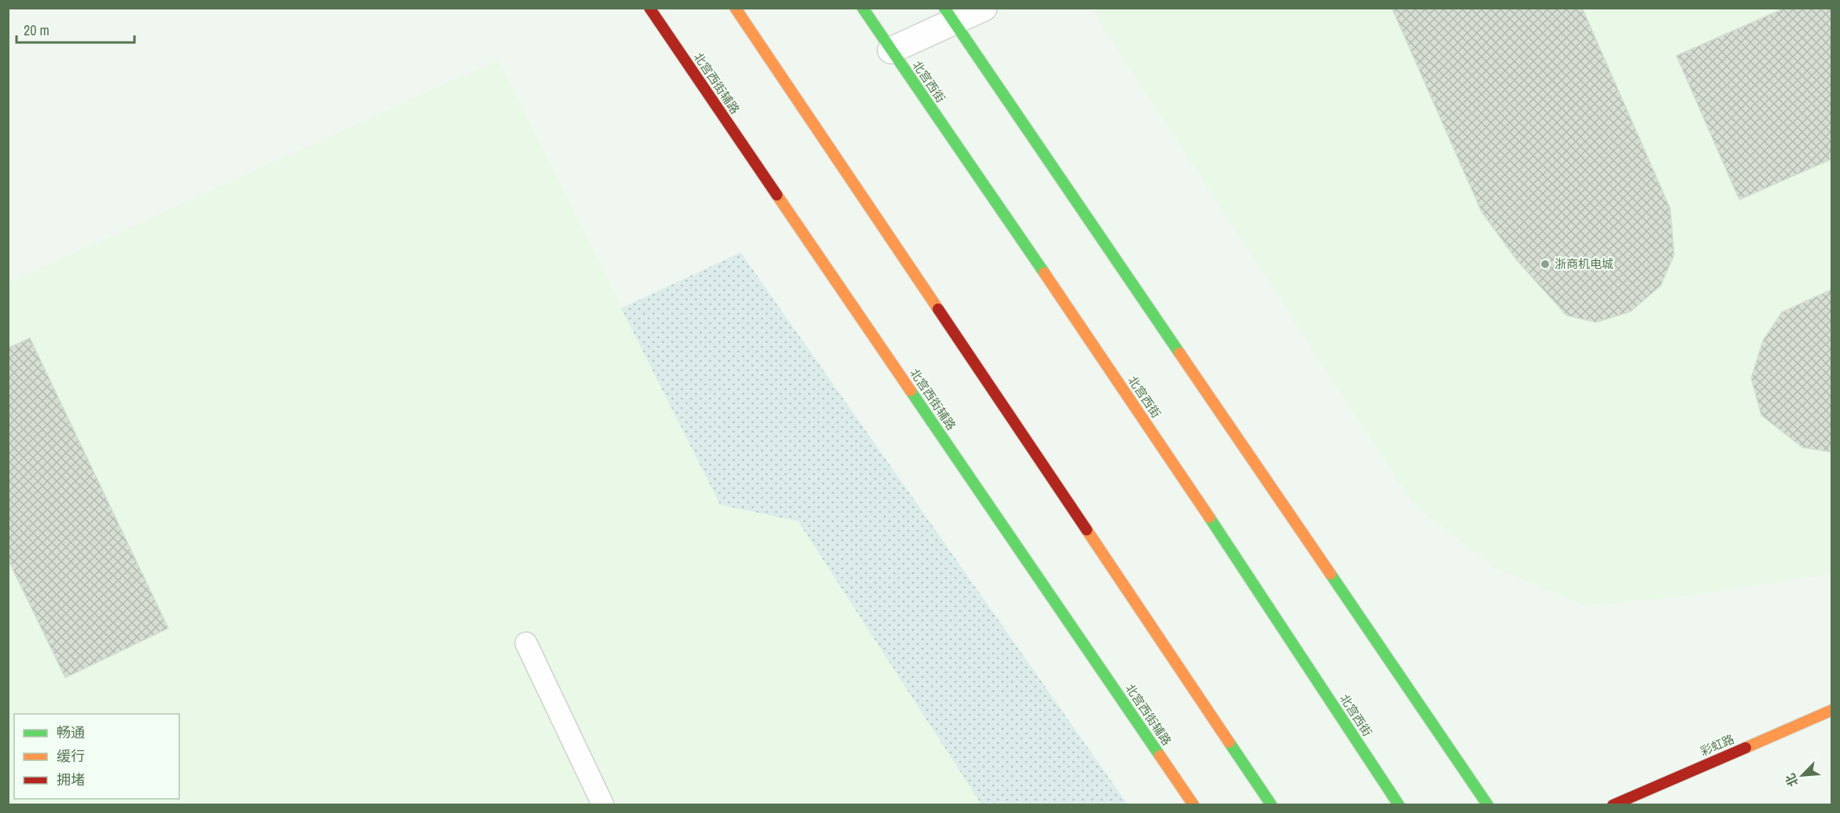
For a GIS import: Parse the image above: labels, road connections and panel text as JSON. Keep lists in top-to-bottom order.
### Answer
{
  "streets": {
    "main road": ["北宫西街", "北宫西街辅路", "彩虹路"]
  },
  "places": ["浙商机电城"],
  "legend": ["畅通", "缓行", "拥堵"],
  "scale_bar": "20 m",
  "north": "bottom left"
}
